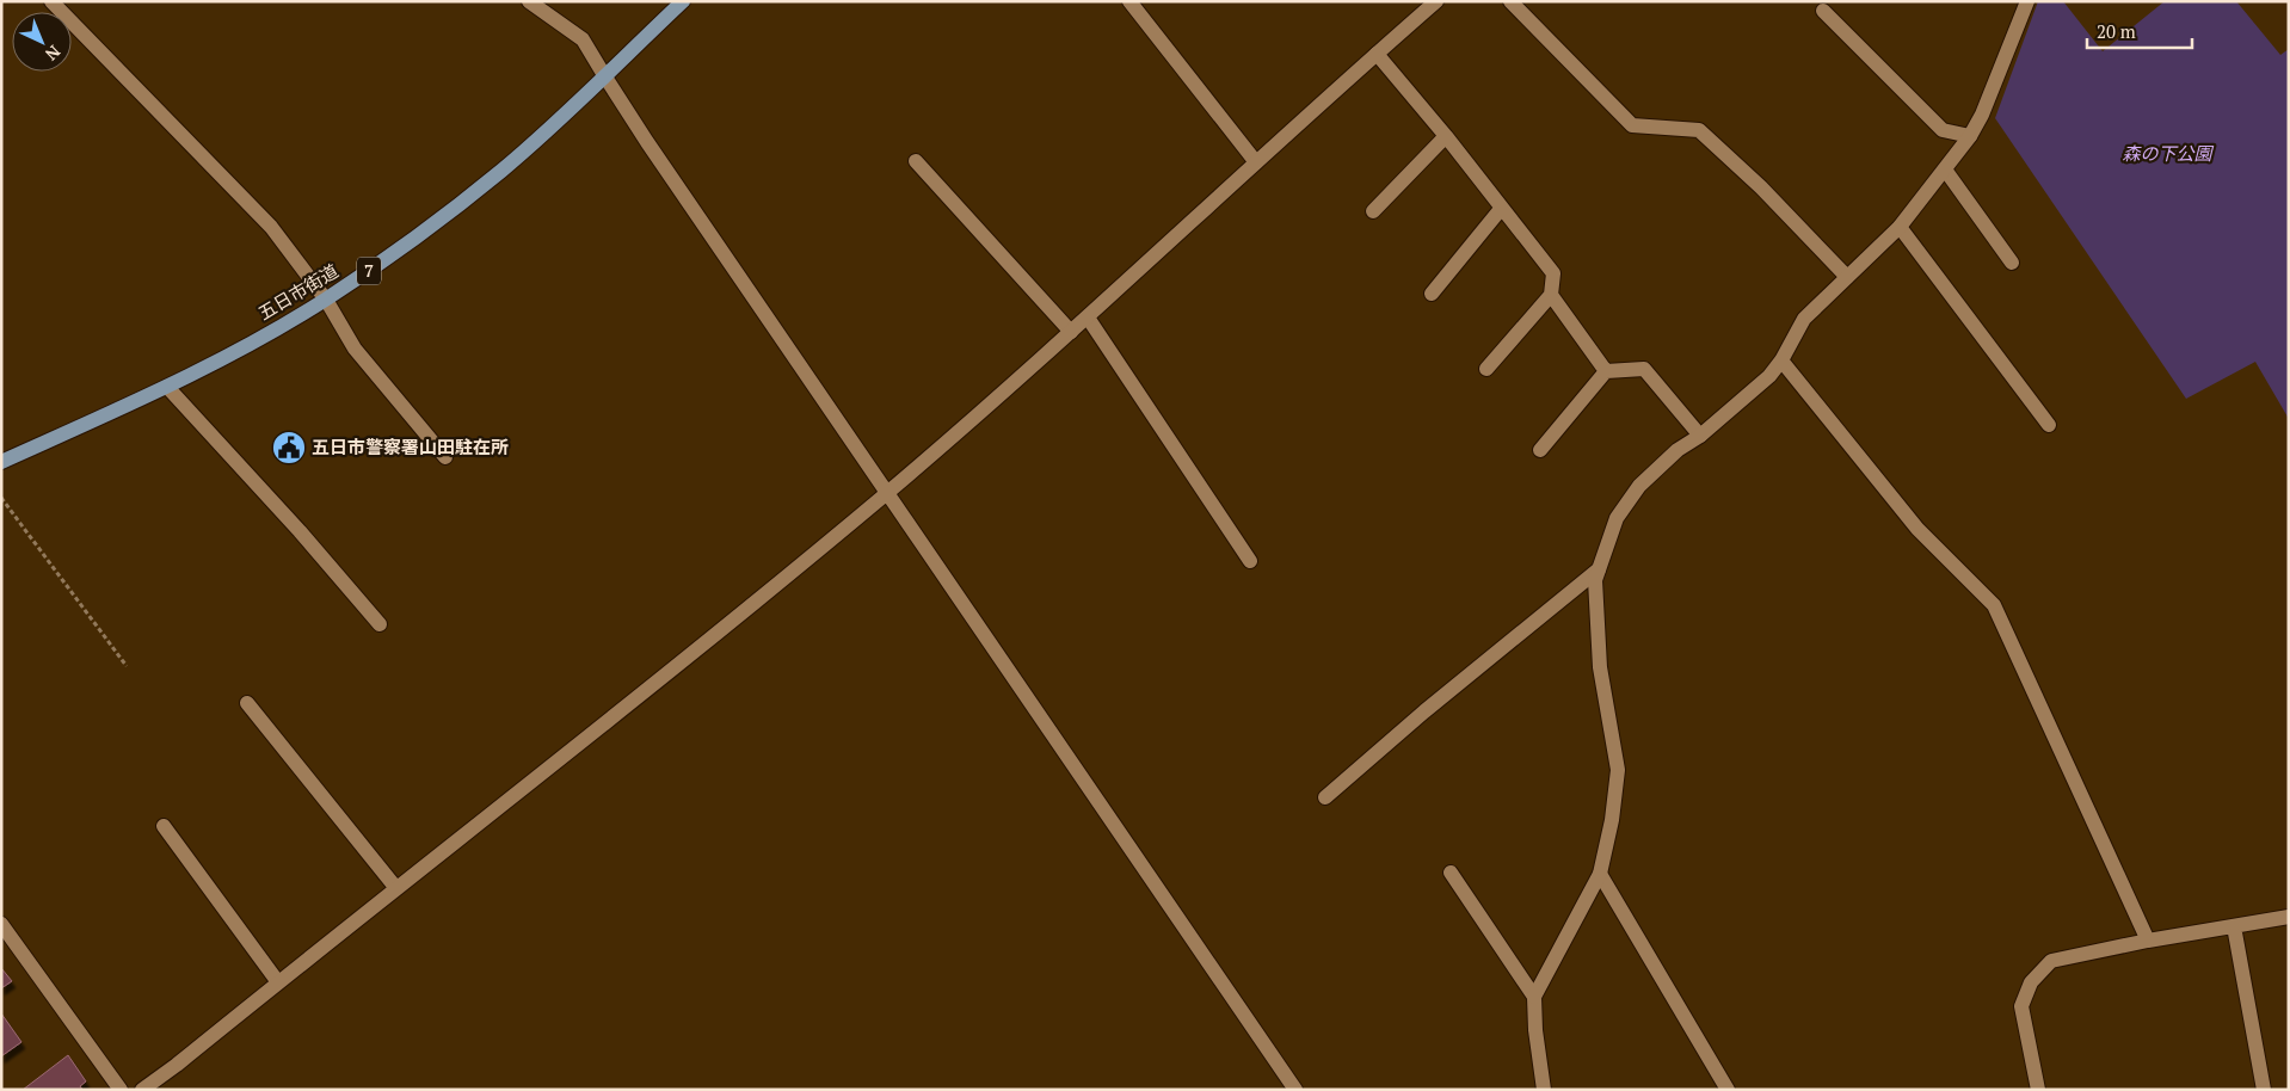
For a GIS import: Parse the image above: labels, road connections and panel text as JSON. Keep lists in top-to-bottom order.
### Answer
{
  "streets": {
    "main road": ["7", "五日市街道"]
  },
  "parks": ["森の下公園"],
  "places": {
    "public building": ["五日市警察署山田駐在所"]
  },
  "scale_bar": "20 m",
  "north": "bottom right"
}
